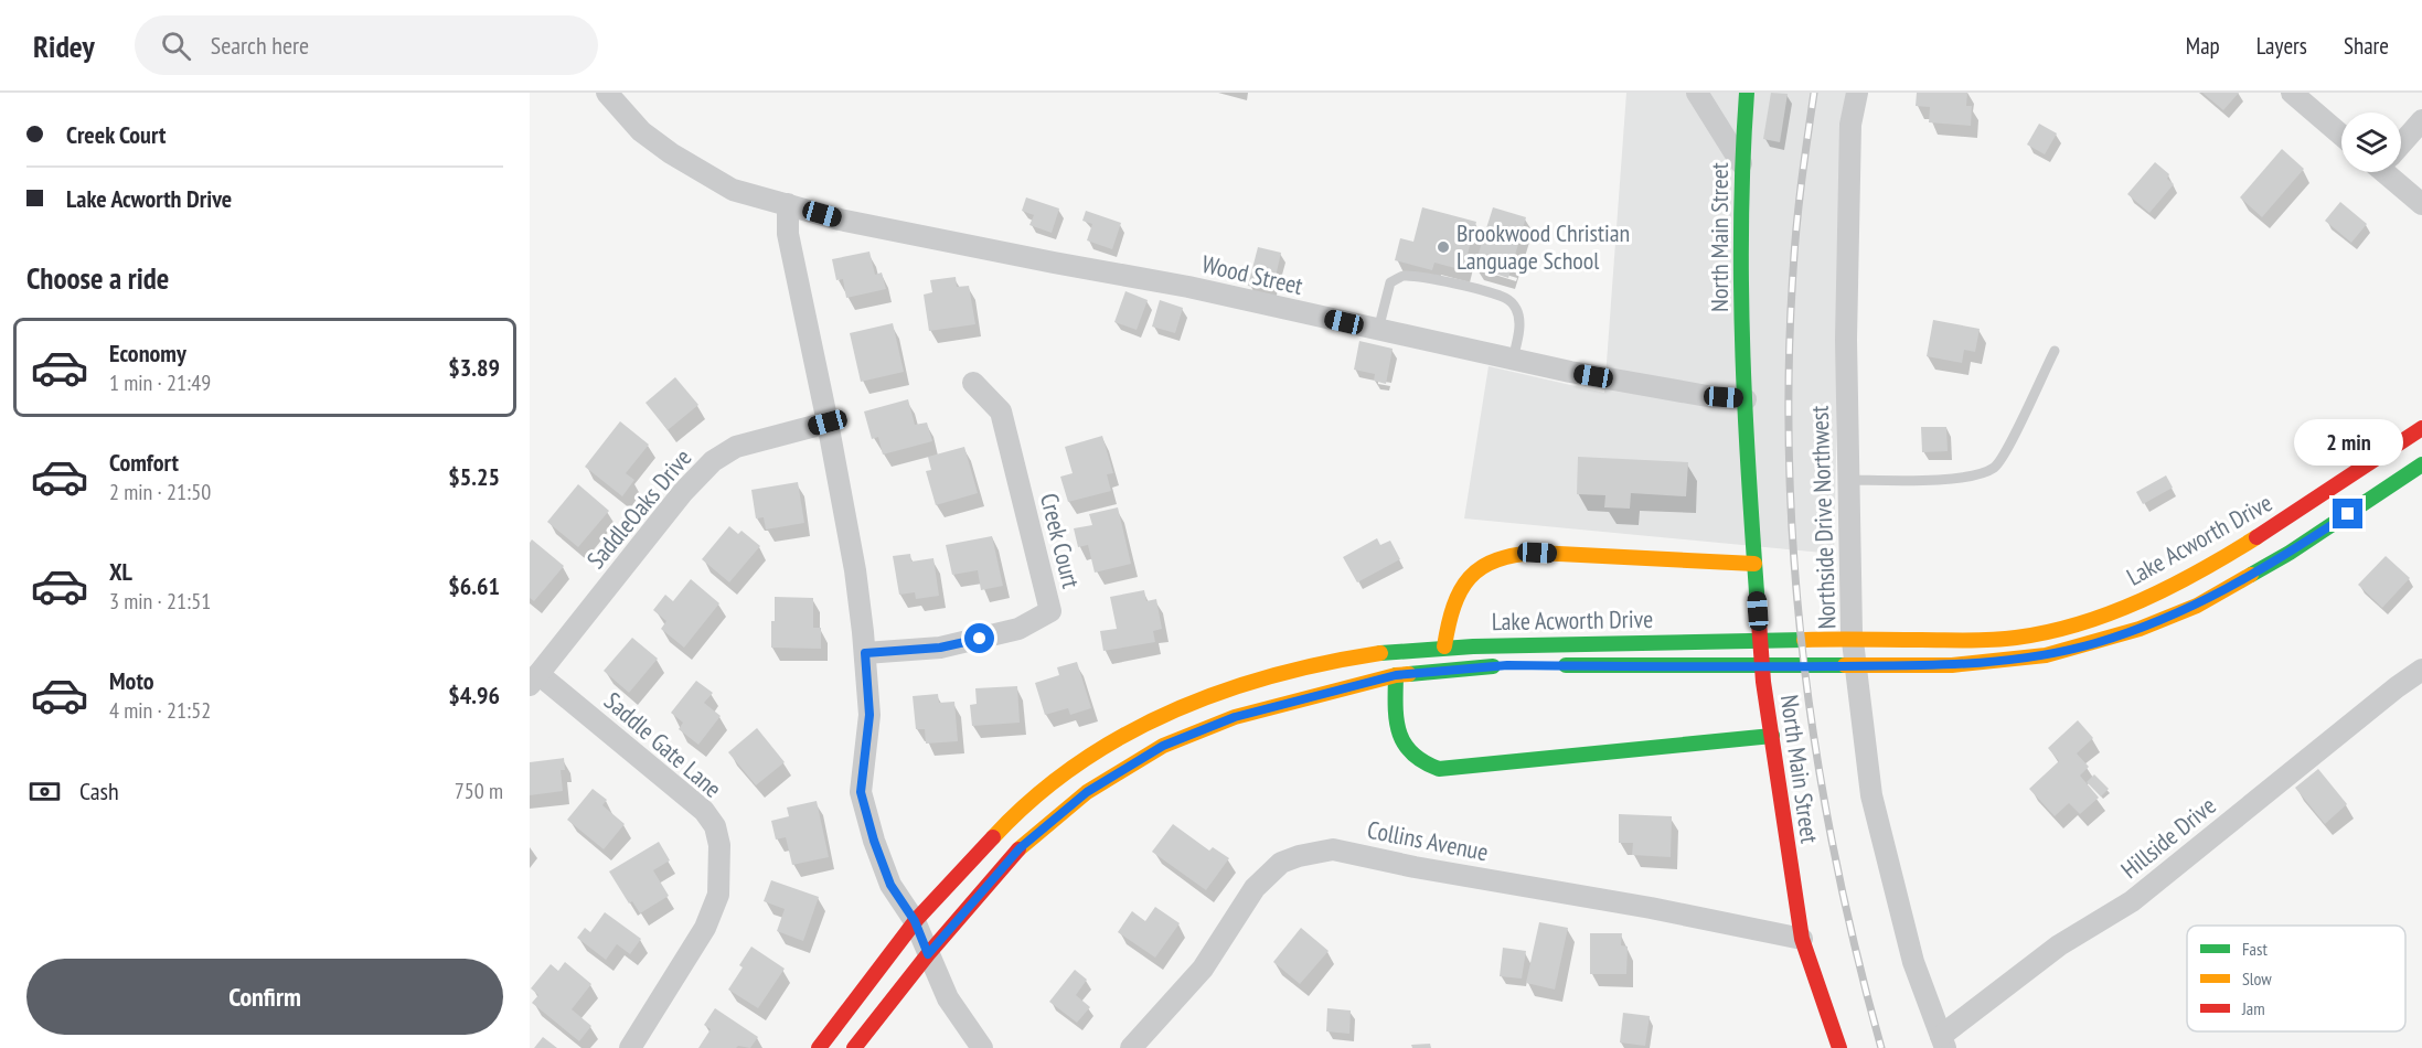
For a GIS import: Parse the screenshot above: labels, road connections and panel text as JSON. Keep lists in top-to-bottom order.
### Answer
{
  "streets": {
    "main road": ["North Main Street", "Lake Acworth Drive"],
    "street": [
      "Wood Street",
      "SaddleOaks Drive",
      "Northside Drive Northwest",
      "Creek Court",
      "Saddle Gate Lane",
      "Hillside Drive",
      "Collins Avenue"
    ]
  },
  "crossings": [
    ["North Main Street", "Wood Street"],
    ["North Main Street", "Collins Avenue"],
    ["SaddleOaks Drive", "Saddle Gate Lane"],
    ["Northside Drive Northwest", "Hillside Drive"]
  ],
  "places": ["Brookwood Christian Language School"],
  "legend": ["Fast", "Slow", "Jam"],
  "page": {
    "header": "Ridey",
    "search": "Search here",
    "nav": ["Map", "Layers", "Share"],
    "banner": ["Creek Court", "Lake Acworth Drive"],
    "heading": "Choose a ride",
    "list": [
      {
        "name": "Economy",
        "note": "1 min · 21:49",
        "value": "$3.89"
      },
      {
        "name": "Comfort",
        "note": "2 min · 21:50",
        "value": "$5.25"
      },
      {
        "name": "XL",
        "note": "3 min · 21:51",
        "value": "$6.61"
      },
      {
        "name": "Moto",
        "note": "4 min · 21:52",
        "value": "$4.96"
      }
    ],
    "bubble": "2 min",
    "pay": ["Cash", "750 m"],
    "buttons": "Confirm"
  }
}
